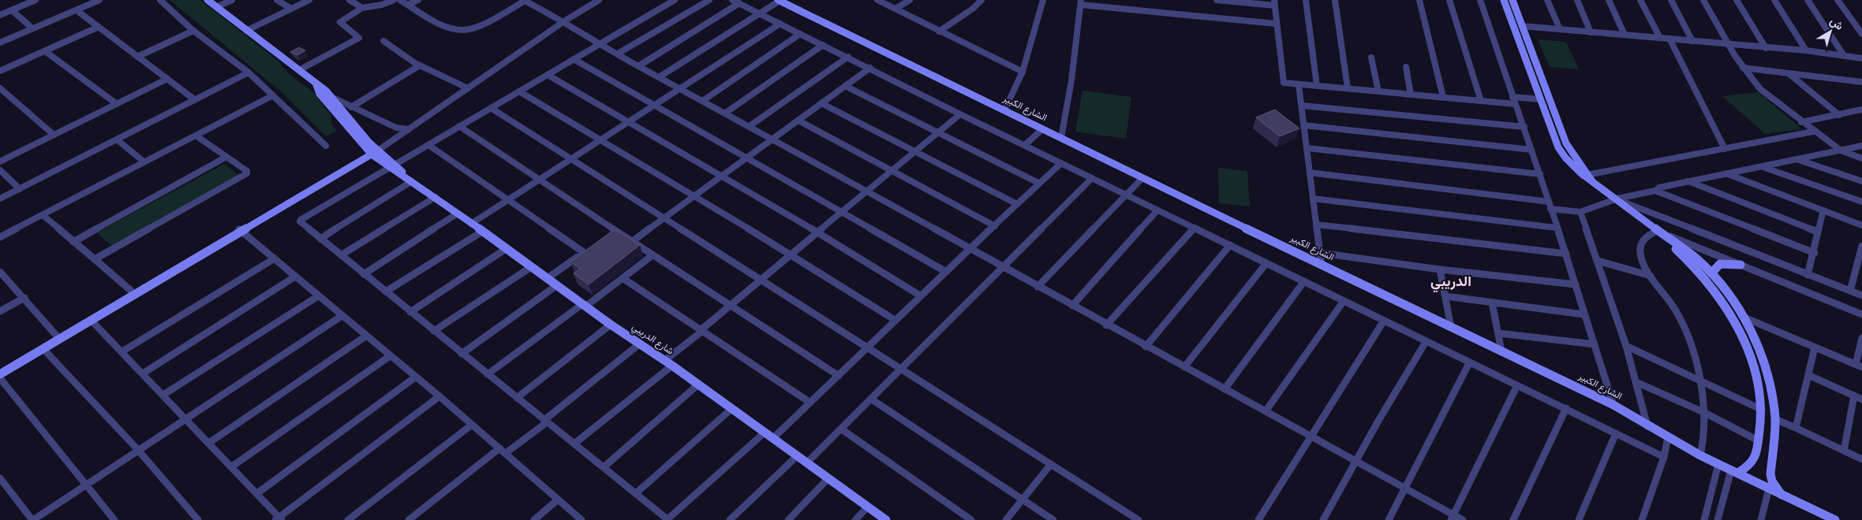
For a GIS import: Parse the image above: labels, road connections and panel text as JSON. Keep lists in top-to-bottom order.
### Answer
{
  "streets": {
    "street": ["الشارع الكبير", "شارع الدريبي"]
  },
  "districts": ["الدريبي"],
  "north": "top right"
}
